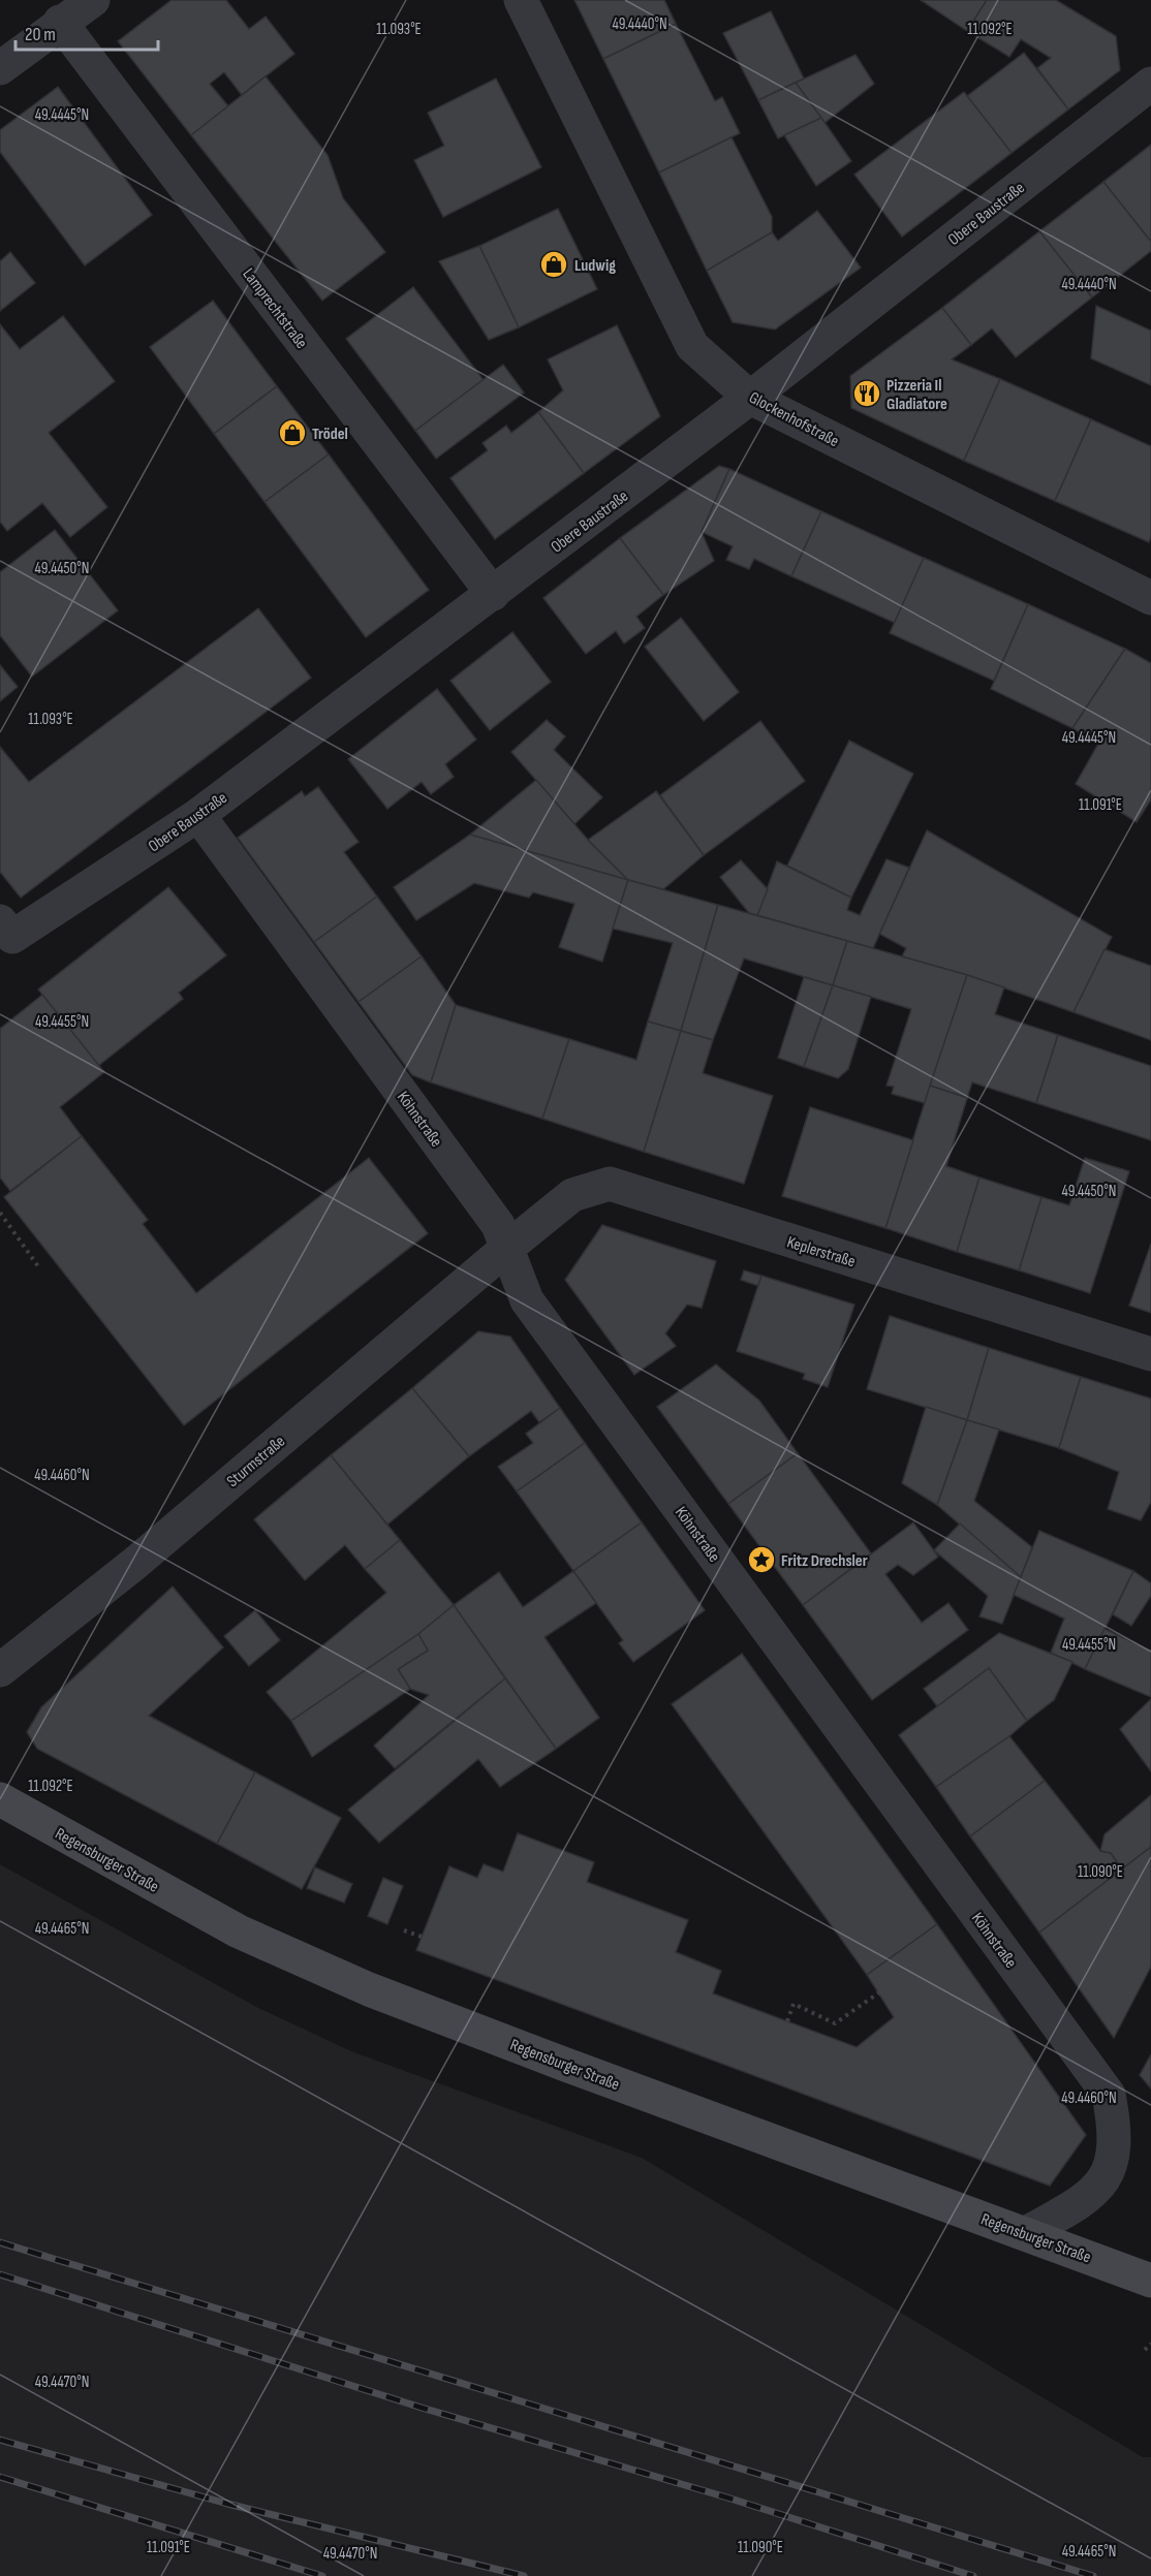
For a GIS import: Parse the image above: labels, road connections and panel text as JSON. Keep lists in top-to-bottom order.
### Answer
{
  "streets": {
    "main road": ["Regensburger Straße"],
    "street": [
      "Obere Baustraße",
      "Lamprechtstraße",
      "Glockenhofstraße",
      "Köhnstraße",
      "Keplerstraße",
      "Sturmstraße"
    ]
  },
  "crossings": [
    ["Obere Baustraße", "Lamprechtstraße"],
    ["Obere Baustraße", "Glockenhofstraße"],
    ["Obere Baustraße", "Köhnstraße"],
    ["Köhnstraße", "Keplerstraße"],
    ["Köhnstraße", "Sturmstraße"],
    ["Köhnstraße", "Regensburger Straße"],
    ["Keplerstraße", "Sturmstraße"]
  ],
  "places": {
    "shop": ["Ludwig", "Trödel"],
    "restaurant": ["Pizzeria Il Gladiatore"],
    "place": ["Fritz Drechsler"]
  },
  "scale_bar": "20 m",
  "coordinates": [
    "49.4440°N",
    "11.093°E",
    "11.092°E",
    "49.4445°N",
    "49.4450°N",
    "11.091°E",
    "49.4455°N",
    "49.4460°N",
    "11.090°E",
    "49.4465°N",
    "49.4470°N"
  ]
}
